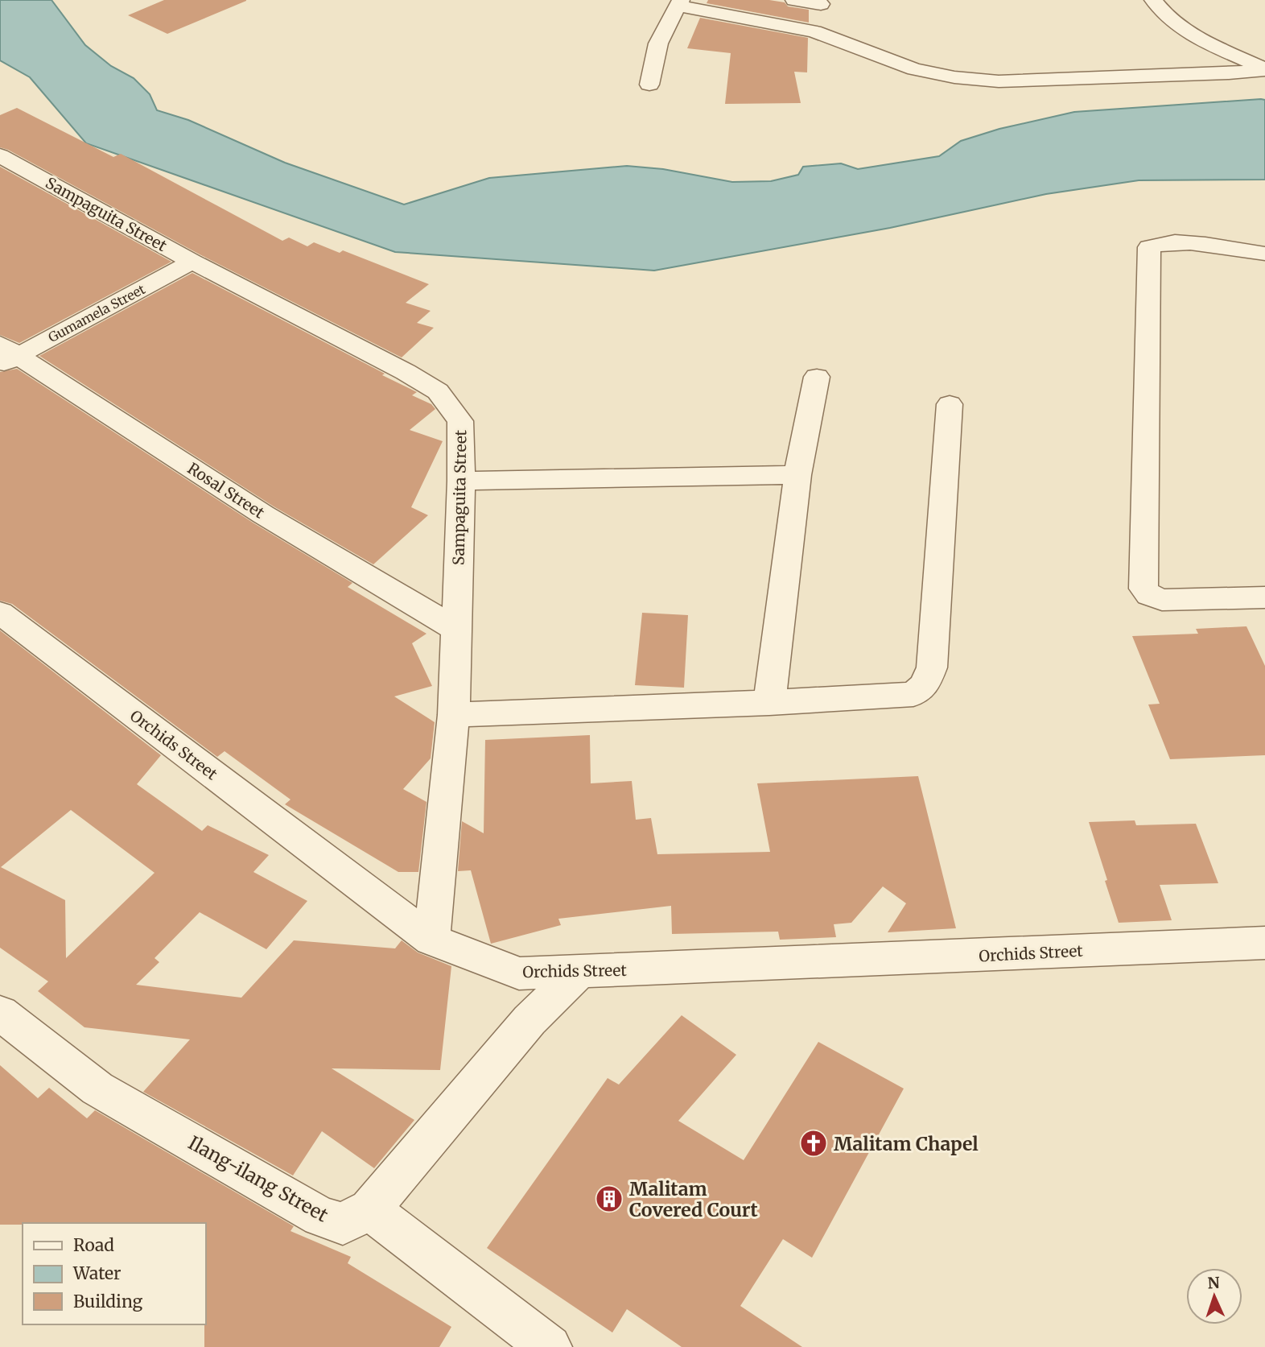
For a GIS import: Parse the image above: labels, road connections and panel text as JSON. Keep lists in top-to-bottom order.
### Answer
{
  "streets": {
    "street": [
      "Sampaguita Street",
      "Gumamela Street",
      "Rosal Street",
      "Orchids Street",
      "Ilang-ilang Street"
    ]
  },
  "crossings": [
    ["Sampaguita Street", "Gumamela Street"],
    ["Sampaguita Street", "Rosal Street"],
    ["Sampaguita Street", "Orchids Street"],
    ["Gumamela Street", "Rosal Street"],
    ["Orchids Street", "Ilang-ilang Street"]
  ],
  "places": {
    "church": ["Malitam Chapel"],
    "building": ["Malitam Covered Court"]
  },
  "legend": ["Road", "Water", "Building"],
  "north": "top"
}
